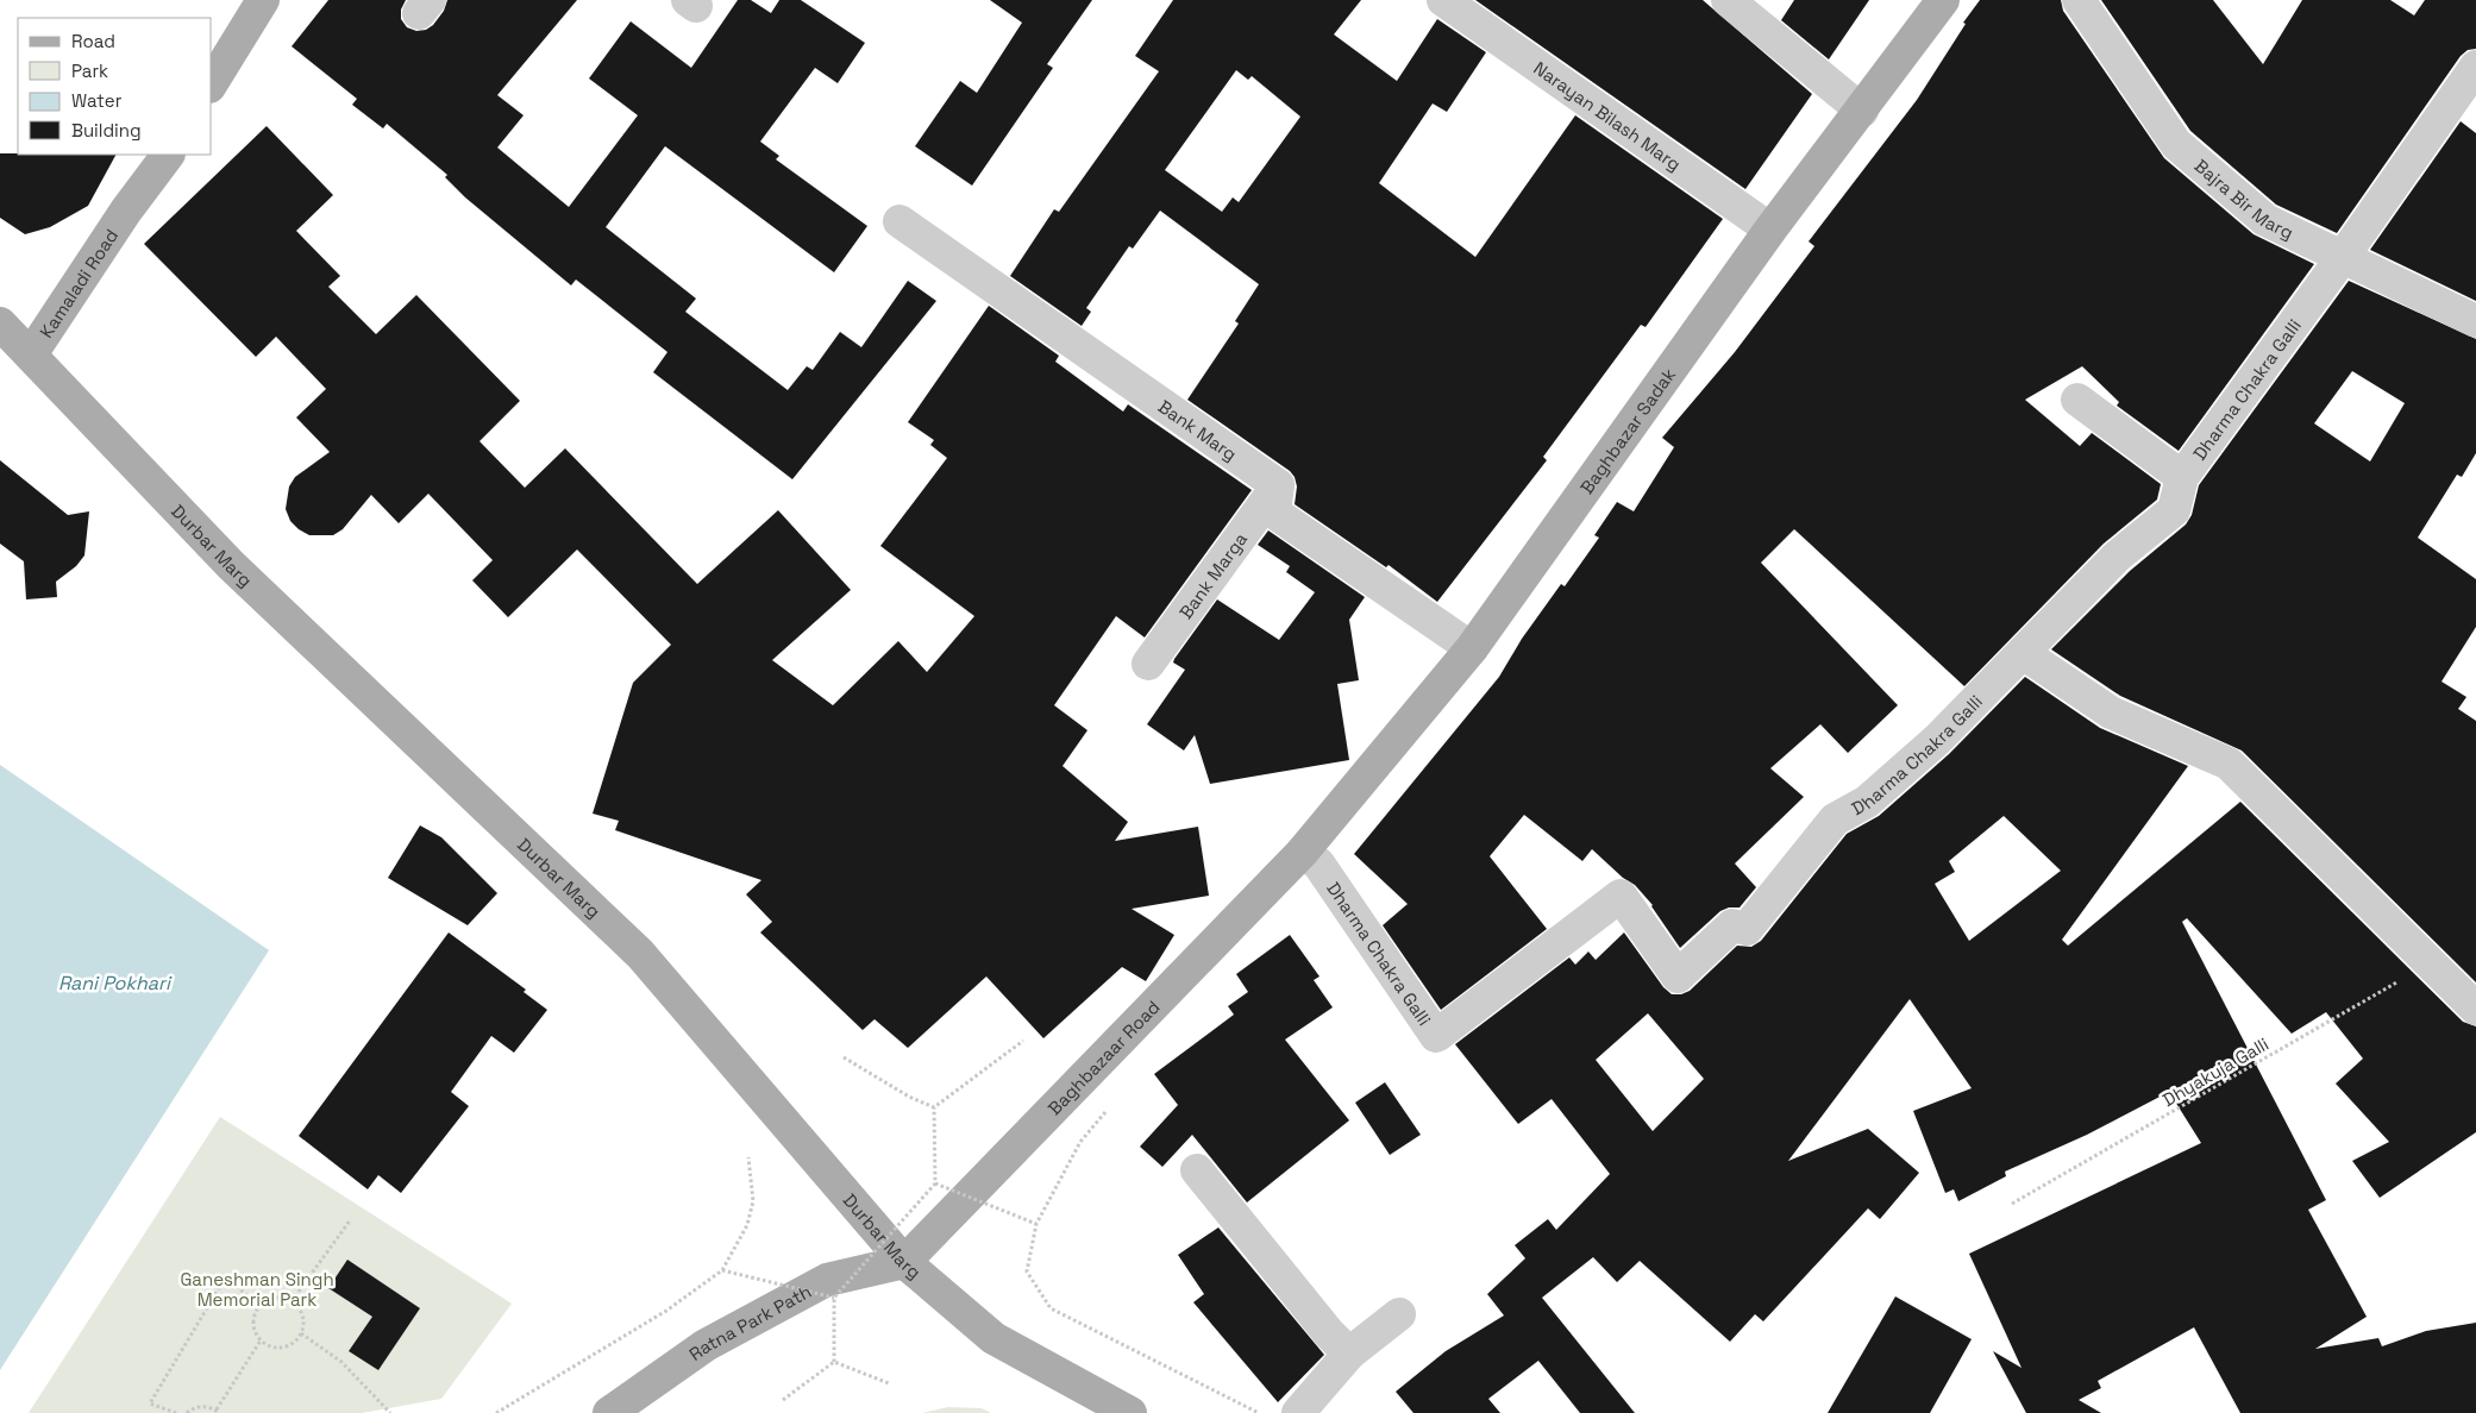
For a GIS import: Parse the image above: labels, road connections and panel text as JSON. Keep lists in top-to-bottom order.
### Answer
{
  "streets": {
    "main road": [
      "Kamaladi Road",
      "Baghbazar Sadak",
      "Durbar Marg",
      "Baghbazaar Road",
      "Ratna Park Path"
    ],
    "street": [
      "Narayan Bilash Marg",
      "Bajra Bir Marg",
      "Dharma Chakra Galli",
      "Bank Marg",
      "Bank Marga"
    ],
    "path": ["Dhyakuja Galli"]
  },
  "crossings": [
    ["Narayan Bilash Marg", "Baghbazar Sadak"],
    ["Bajra Bir Marg", "Dharma Chakra Galli"],
    ["Kamaladi Road", "Durbar Marg"],
    ["Dharma Chakra Galli", "Baghbazar Sadak"],
    ["Dharma Chakra Galli", "Baghbazaar Road"],
    ["Bank Marg", "Bank Marga"],
    ["Baghbazar Sadak", "Baghbazaar Road"],
    ["Durbar Marg", "Baghbazaar Road"],
    ["Durbar Marg", "Ratna Park Path"],
    ["Baghbazaar Road", "Ratna Park Path"]
  ],
  "water": ["Rani Pokhari"],
  "parks": ["Ganeshman Singh Memorial Park"],
  "legend": [
    "Road",
    "Park",
    "Water",
    "Building"
  ]
}
